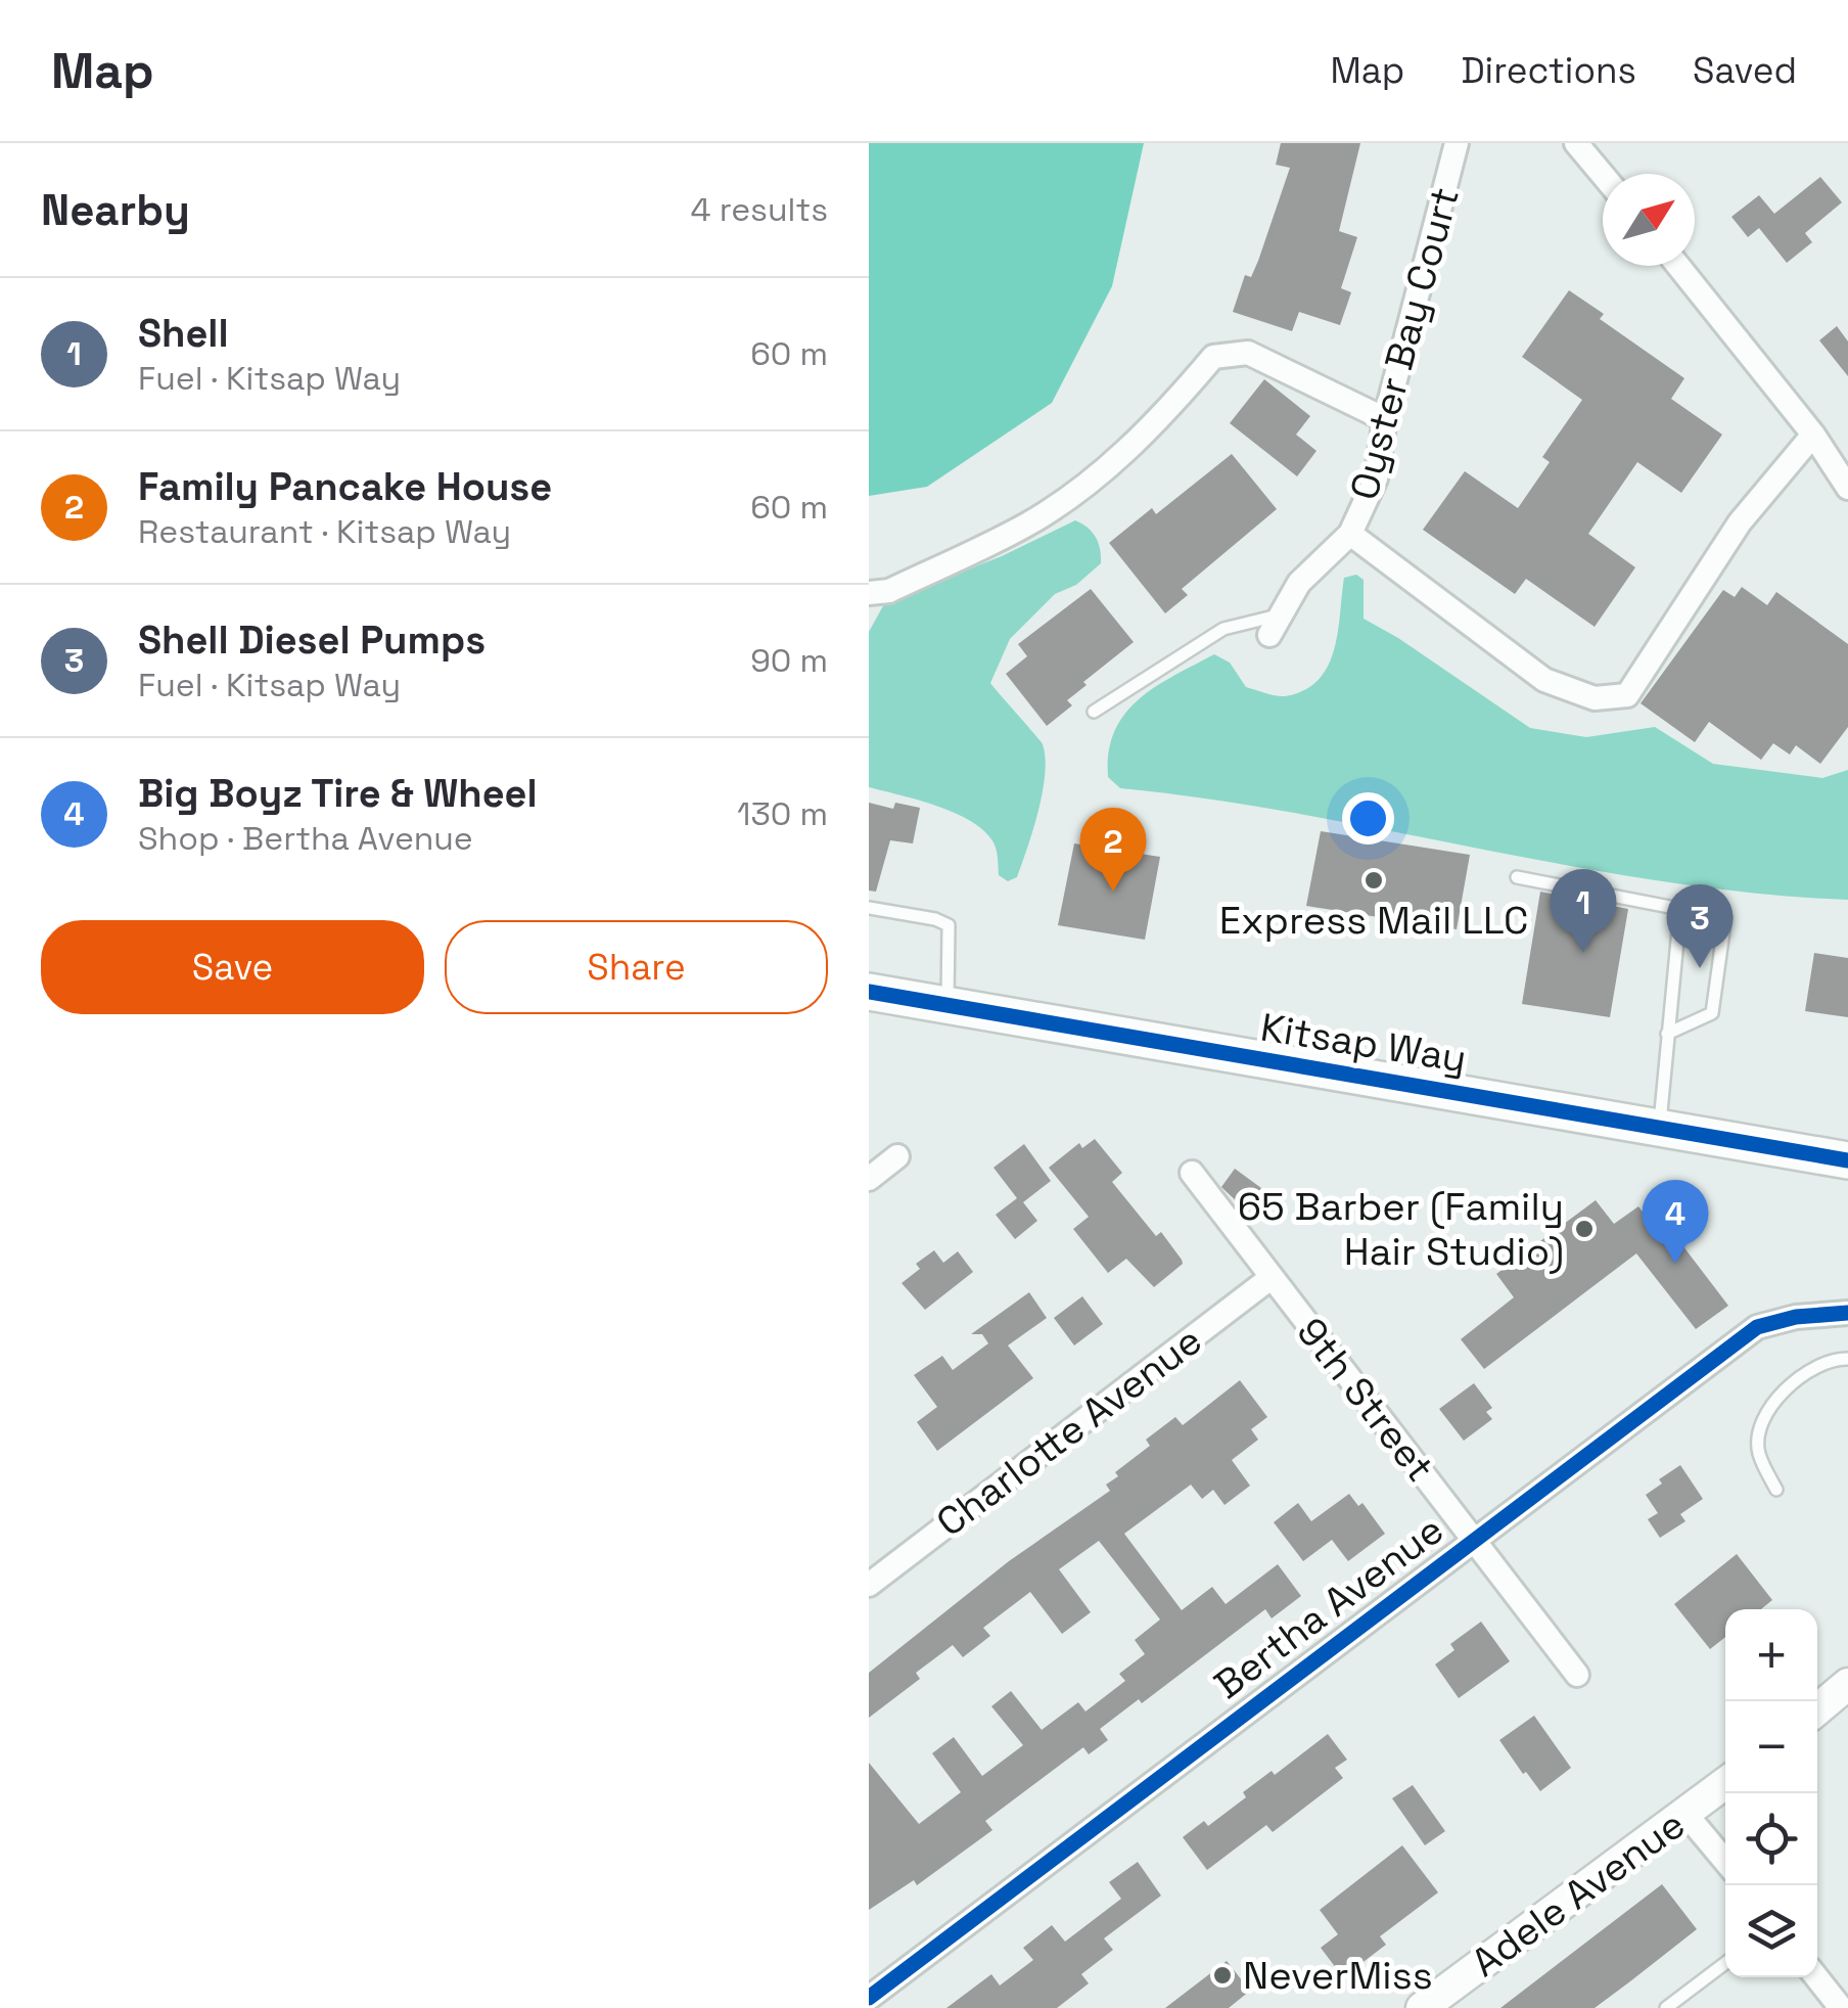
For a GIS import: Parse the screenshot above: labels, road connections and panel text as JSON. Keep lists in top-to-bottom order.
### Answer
{
  "streets": {
    "main road": ["Kitsap Way", "Adele Avenue"],
    "street": [
      "Oyster Bay Court",
      "9th Street",
      "Charlotte Avenue",
      "Bertha Avenue"
    ]
  },
  "crossings": [
    ["9th Street", "Charlotte Avenue"],
    ["9th Street", "Bertha Avenue"]
  ],
  "places": ["Express Mail LLC", "65 Barber (Family Hair Studio)", "NeverMiss"],
  "north": "top right",
  "page": {
    "header": "Map",
    "nav": ["Map", "Directions", "Saved"],
    "heading": ["Nearby", "4 results"],
    "list": [
      {
        "mark": "1",
        "name": "Shell",
        "note": "Fuel · Kitsap Way",
        "value": "60 m"
      },
      {
        "mark": "2",
        "name": "Family Pancake House",
        "note": "Restaurant · Kitsap Way",
        "value": "60 m"
      },
      {
        "mark": "3",
        "name": "Shell Diesel Pumps",
        "note": "Fuel · Kitsap Way",
        "value": "90 m"
      },
      {
        "mark": "4",
        "name": "Big Boyz Tire & Wheel",
        "note": "Shop · Bertha Avenue",
        "value": "130 m"
      }
    ],
    "pins": [
      "2",
      "1",
      "3",
      "4"
    ],
    "buttons": ["Save", "Share"],
    "map_buttons": ["+", "−"]
  }
}
